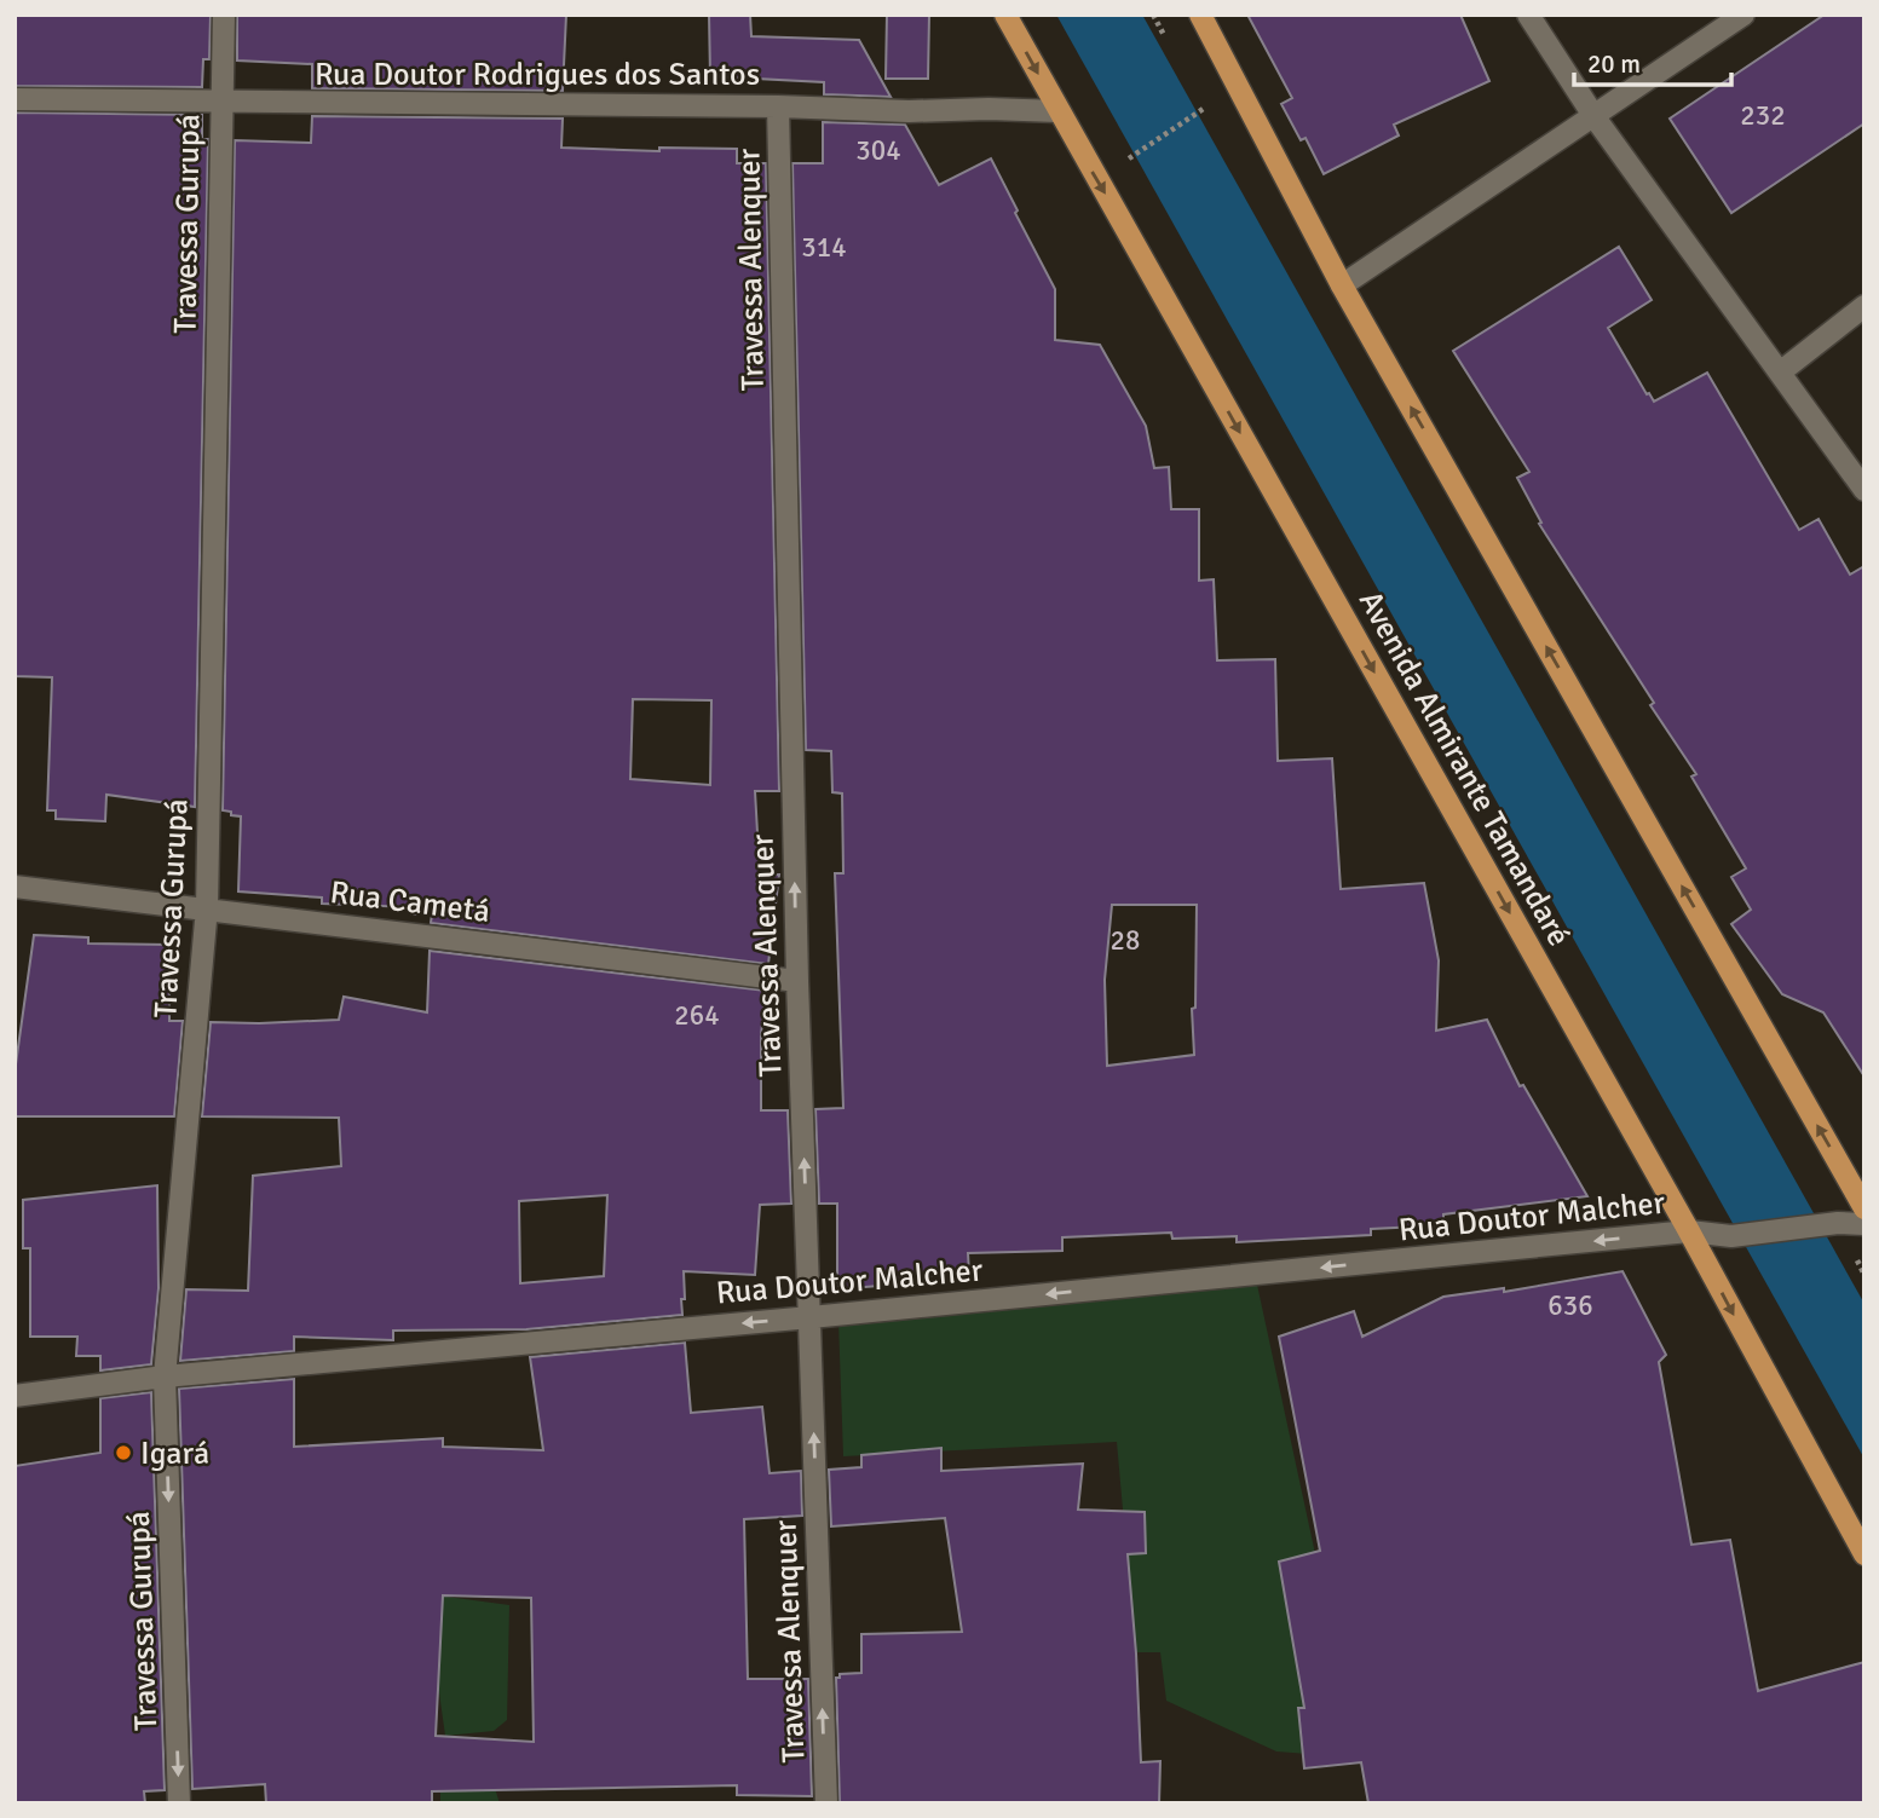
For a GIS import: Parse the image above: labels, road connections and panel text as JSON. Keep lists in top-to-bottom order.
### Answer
{
  "streets": {
    "main road": ["Avenida Almirante Tamandaré"],
    "street": [
      "Rua Doutor Rodrigues dos Santos",
      "Travessa Gurupá",
      "Travessa Alenquer",
      "Rua Cametá",
      "Rua Doutor Malcher"
    ]
  },
  "crossings": [
    ["Rua Doutor Rodrigues dos Santos", "Travessa Gurupá"],
    ["Rua Doutor Rodrigues dos Santos", "Travessa Alenquer"],
    ["Rua Doutor Rodrigues dos Santos", "Avenida Almirante Tamandaré"],
    ["Travessa Gurupá", "Rua Cametá"],
    ["Travessa Gurupá", "Rua Doutor Malcher"],
    ["Travessa Alenquer", "Rua Cametá"],
    ["Travessa Alenquer", "Rua Doutor Malcher"],
    ["Avenida Almirante Tamandaré", "Rua Doutor Malcher"]
  ],
  "one_way": ["Travessa Alenquer", "Rua Doutor Malcher"],
  "places": ["Igará"],
  "house_numbers": [
    "232",
    "304",
    "314",
    "28",
    "264",
    "636"
  ],
  "scale_bar": "20 m"
}
